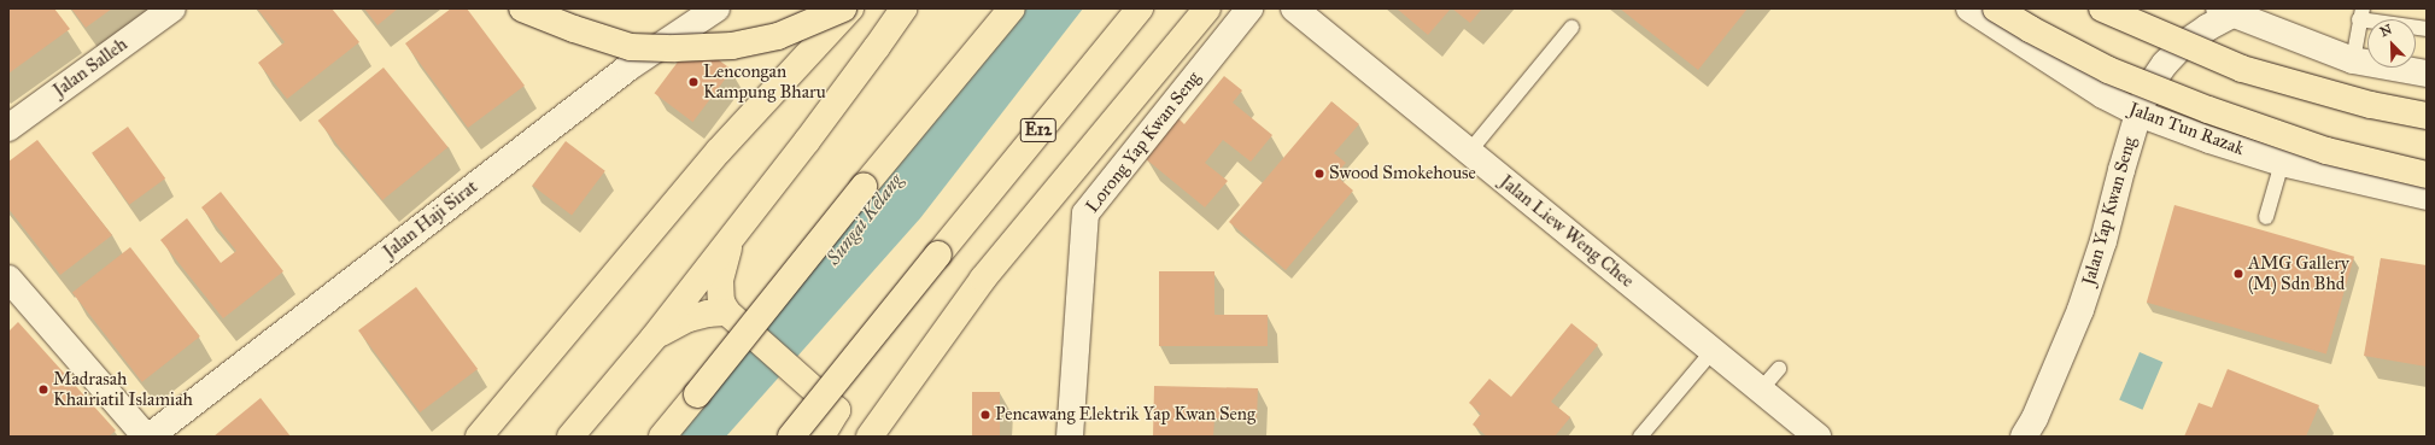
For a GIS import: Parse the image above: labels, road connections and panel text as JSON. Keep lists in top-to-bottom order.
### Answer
{
  "streets": {
    "main road": ["Jalan Tun Razak", "E12"],
    "street": [
      "Jalan Salleh",
      "Lorong Yap Kwan Seng",
      "Jalan Yap Kwan Seng",
      "Jalan Haji Sirat",
      "Jalan Liew Weng Chee"
    ]
  },
  "crossings": [
    ["Jalan Tun Razak", "Jalan Yap Kwan Seng"]
  ],
  "water": ["Sungai Kelang"],
  "places": [
    "Lencongan Kampung Bharu",
    "Swood Smokehouse",
    "AMG Gallery (M) Sdn Bhd",
    "Madrasah Khairiatil Islamiah",
    "Pencawang Elektrik Yap Kwan Seng"
  ],
  "north": "top left"
}
